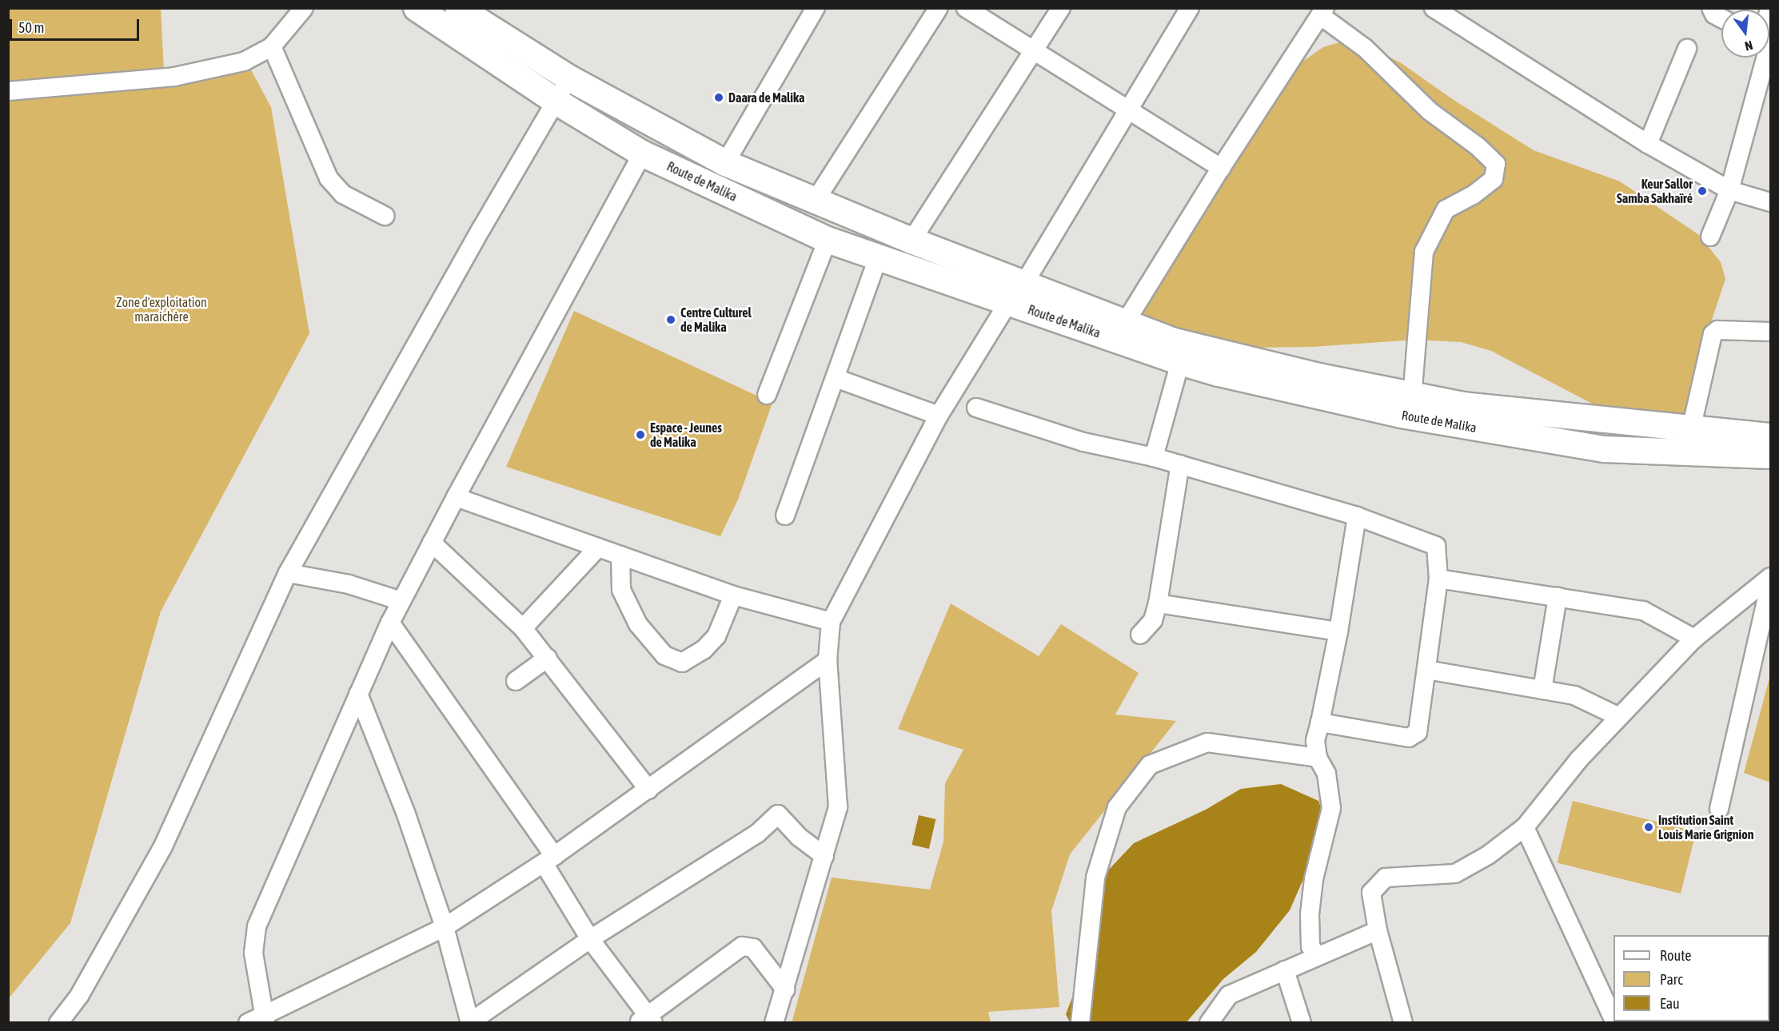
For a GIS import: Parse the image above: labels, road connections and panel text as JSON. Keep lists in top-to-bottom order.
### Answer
{
  "streets": {
    "main road": ["Route de Malika"]
  },
  "parks": ["Zone d'exploitation maraichère"],
  "places": [
    "Daara de Malika",
    "Keur Sallor Samba Sakhaïré",
    "Centre Culturel de Malika",
    "Espace - Jeunes de Malika",
    "Institution Saint Louis Marie Grignion"
  ],
  "legend": ["Route", "Parc", "Eau"],
  "scale_bar": "50 m",
  "north": "bottom"
}
